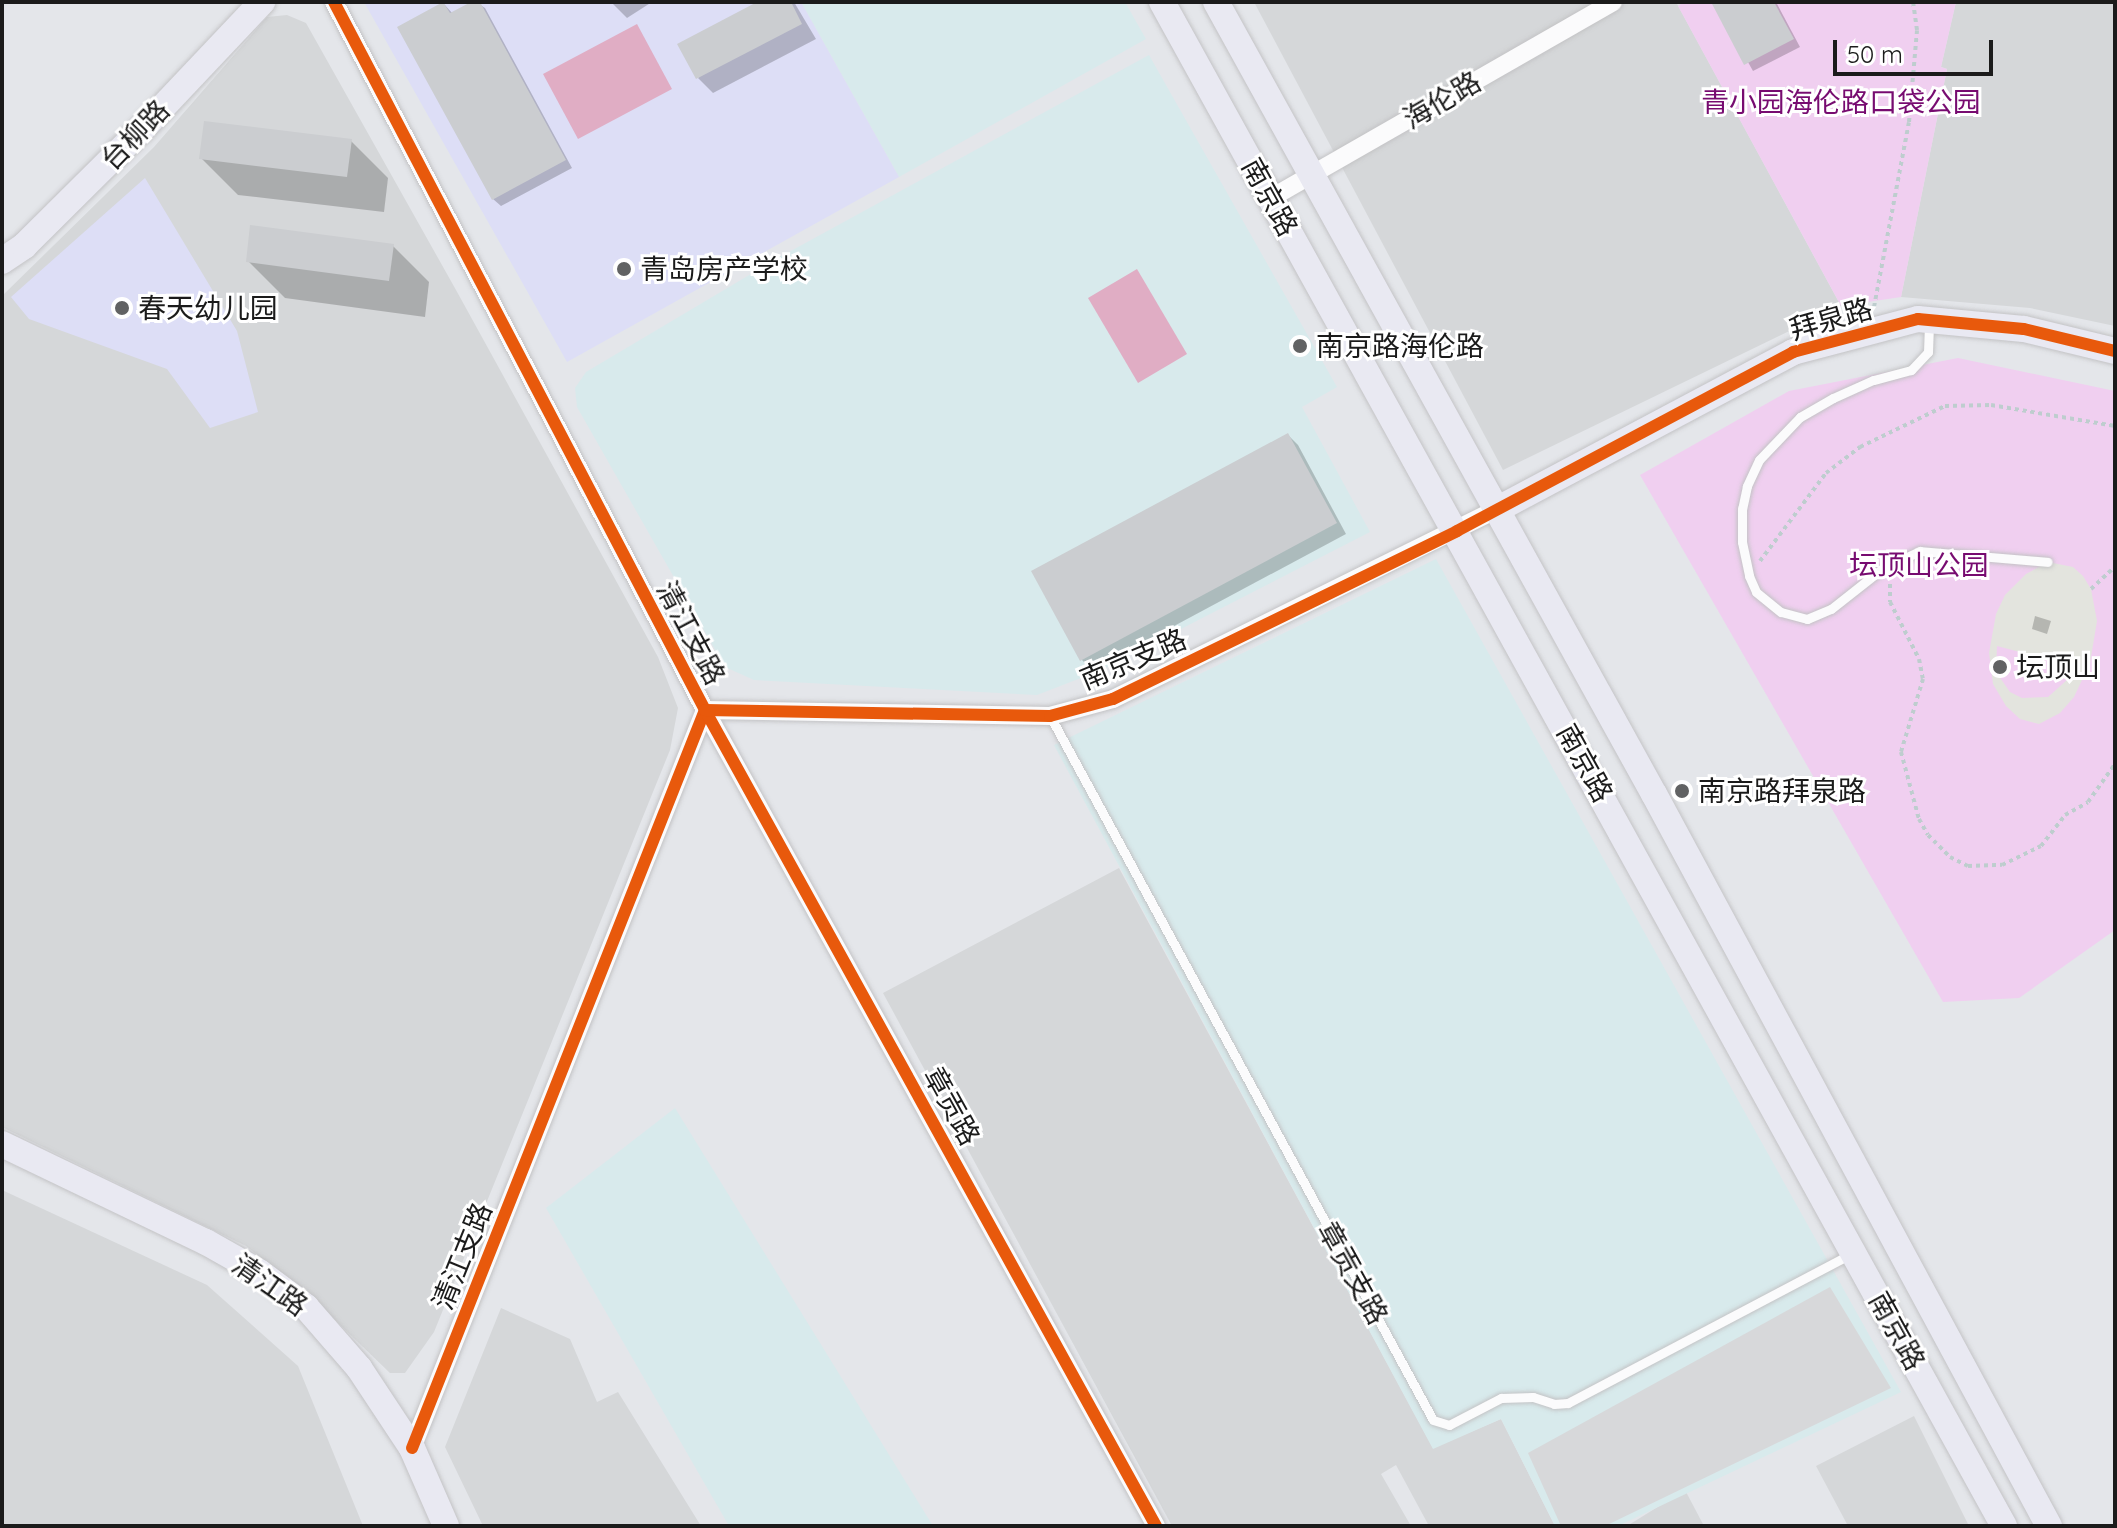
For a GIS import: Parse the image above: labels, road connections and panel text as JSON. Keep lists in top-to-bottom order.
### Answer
{
  "streets": {
    "main road": [
      "台柳路",
      "南京路",
      "拜泉路",
      "清江路"
    ],
    "street": [
      "海伦路",
      "清江支路",
      "南京支路",
      "章贡路"
    ],
    "lane": ["章贡支路"]
  },
  "crossings": [
    ["海伦路", "南京路"],
    ["南京路", "拜泉路"],
    ["南京路", "南京支路"],
    ["南京路", "章贡支路"],
    ["拜泉路", "南京支路"],
    ["清江支路", "南京支路"],
    ["清江支路", "章贡路"],
    ["清江支路", "清江路"],
    ["南京支路", "章贡路"],
    ["南京支路", "章贡支路"]
  ],
  "parks": ["青小园海伦路口袋公园", "坛顶山公园"],
  "places": [
    "青岛房产学校",
    "春天幼儿园",
    "南京路海伦路",
    "坛顶山",
    "南京路拜泉路"
  ],
  "scale_bar": "50 m"
}
